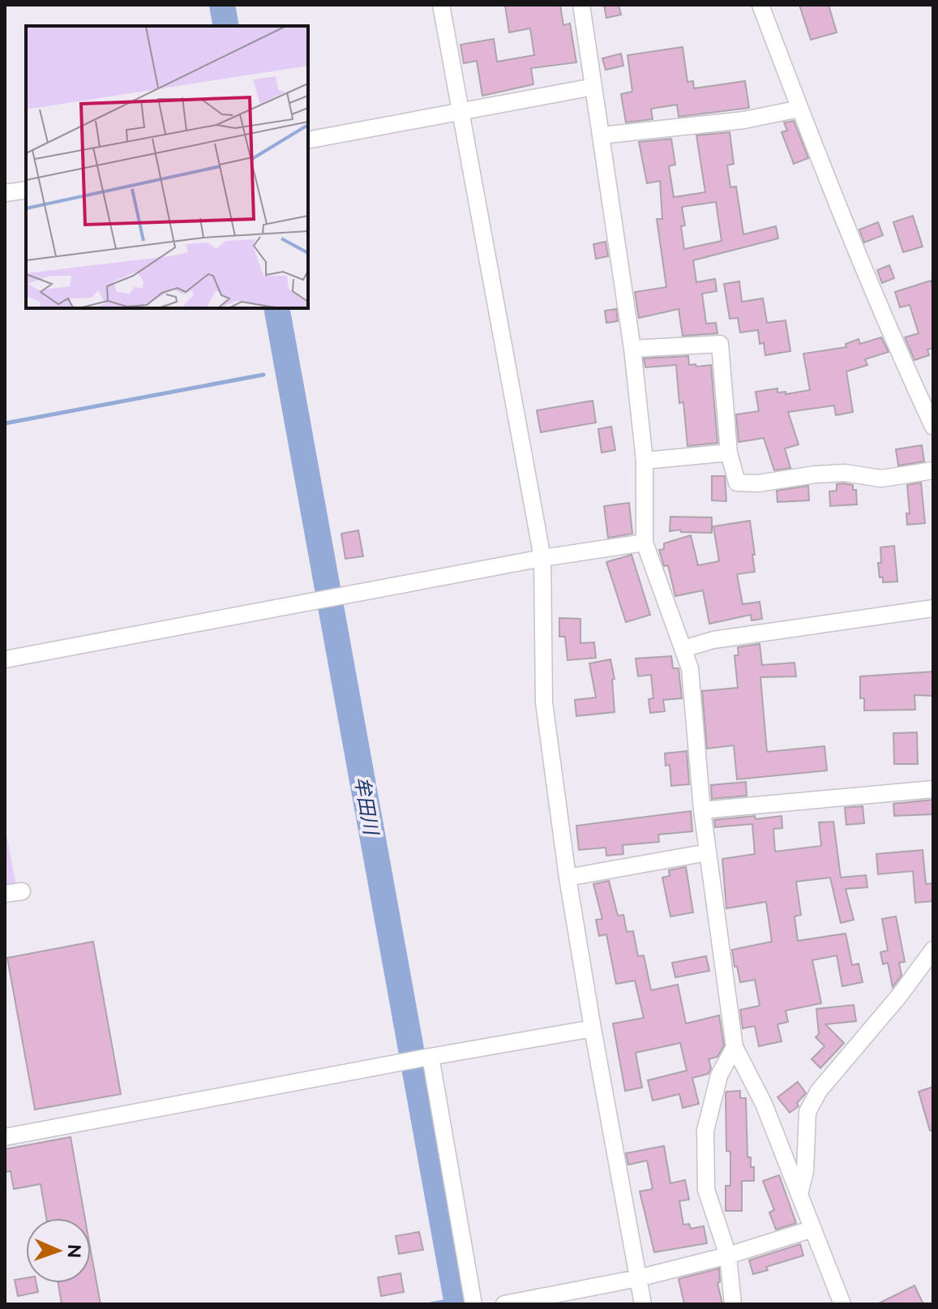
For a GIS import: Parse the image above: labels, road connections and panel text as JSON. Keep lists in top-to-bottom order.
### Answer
{
  "water": ["牟田川"],
  "north": "right"
}
